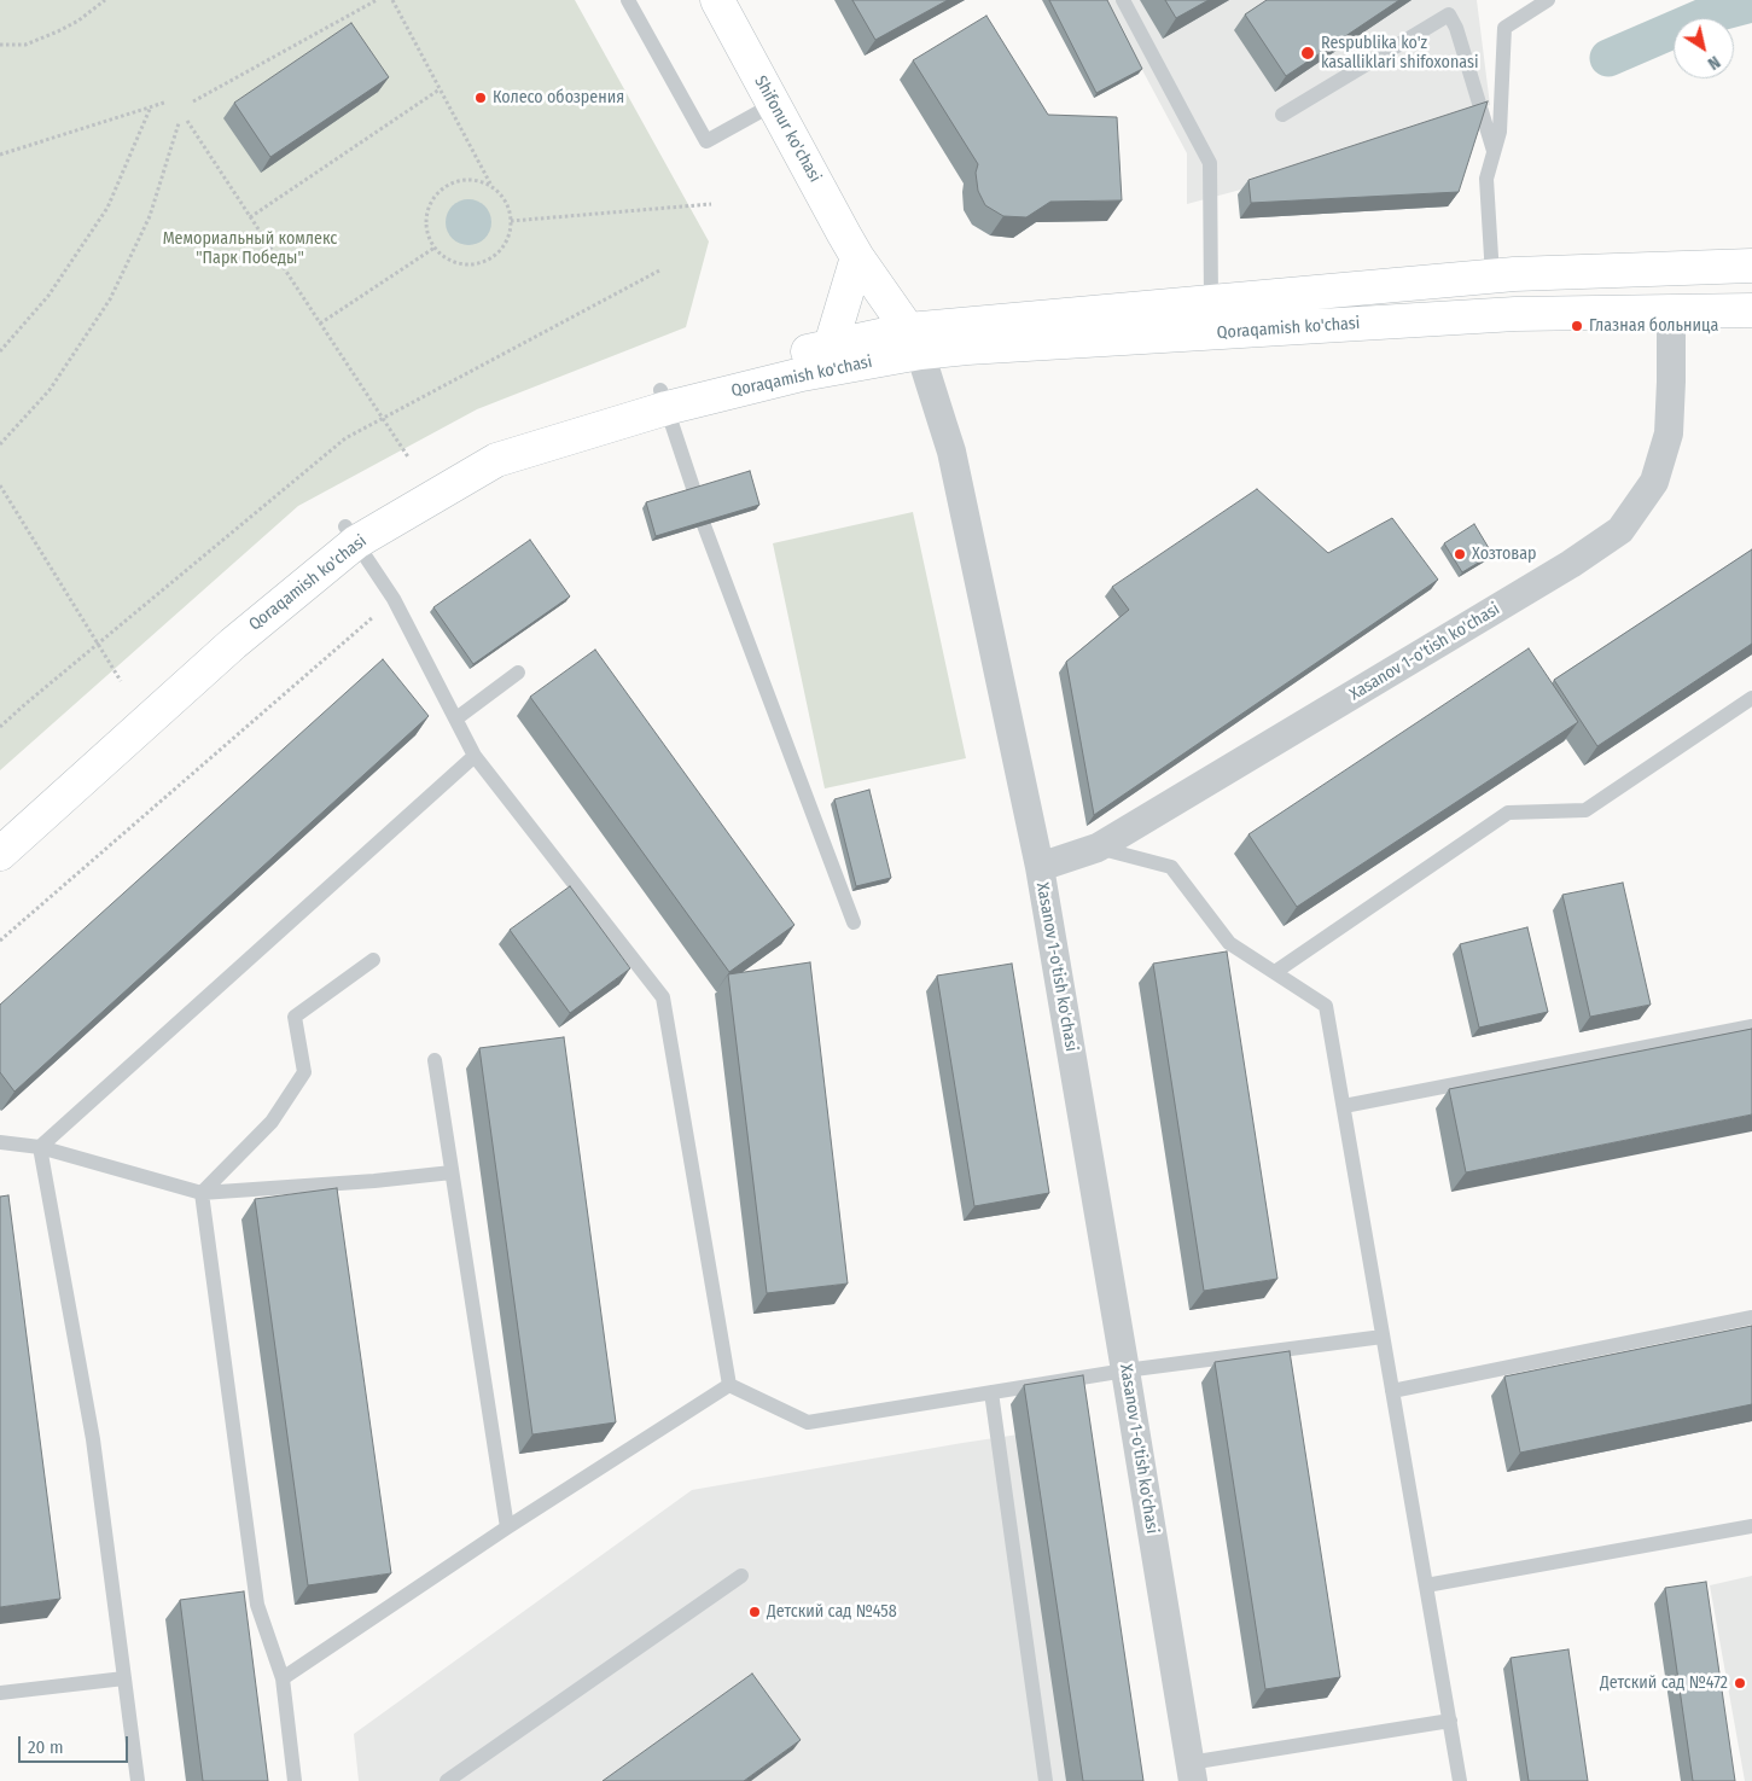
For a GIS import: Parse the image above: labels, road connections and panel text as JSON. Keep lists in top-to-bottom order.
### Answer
{
  "streets": {
    "main road": ["Shifonur ko'chasi", "Qoraqamish ko'chasi"],
    "street": ["Xasanov 1-o'tish ko'chasi"]
  },
  "crossings": [
    ["Shifonur ko'chasi", "Qoraqamish ko'chasi"],
    ["Qoraqamish ko'chasi", "Xasanov 1-o'tish ko'chasi"]
  ],
  "parks": ["Мемориальный комлекс \"Парк Победы\""],
  "places": [
    "Respublika ko'z kasalliklari shifoxonasi",
    "Колесо обозрения",
    "Глазная больница",
    "Хозтовар",
    "Детский сад №458",
    "Детский сад №472"
  ],
  "scale_bar": "20 m",
  "north": "bottom right"
}
